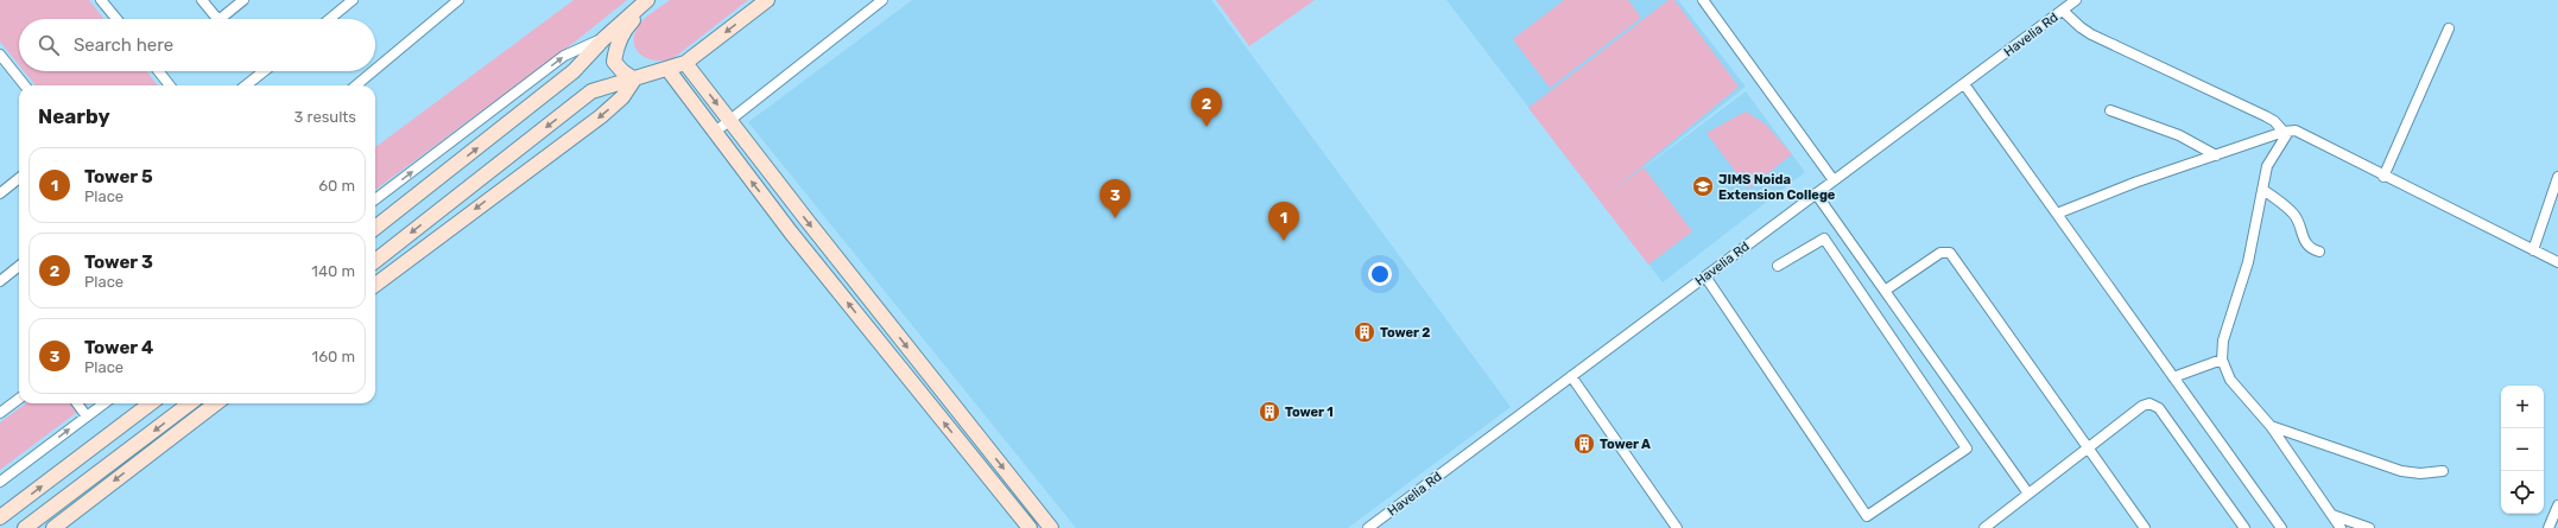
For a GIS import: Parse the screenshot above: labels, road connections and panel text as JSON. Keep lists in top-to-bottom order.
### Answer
{
  "streets": {
    "street": ["Havelia Rd"]
  },
  "places": {
    "school or university": ["JIMS Noida Extension College"],
    "building": ["Tower 2", "Tower 1", "Tower A"]
  },
  "page": {
    "search": "Search here",
    "heading": ["Nearby", "3 results"],
    "pins": ["2", "3", "1"],
    "list": [
      {
        "mark": "1",
        "name": "Tower 5",
        "note": "Place",
        "value": "60 m"
      },
      {
        "mark": "2",
        "name": "Tower 3",
        "note": "Place",
        "value": "140 m"
      },
      {
        "mark": "3",
        "name": "Tower 4",
        "note": "Place",
        "value": "160 m"
      }
    ],
    "map_buttons": ["+", "−"]
  }
}
